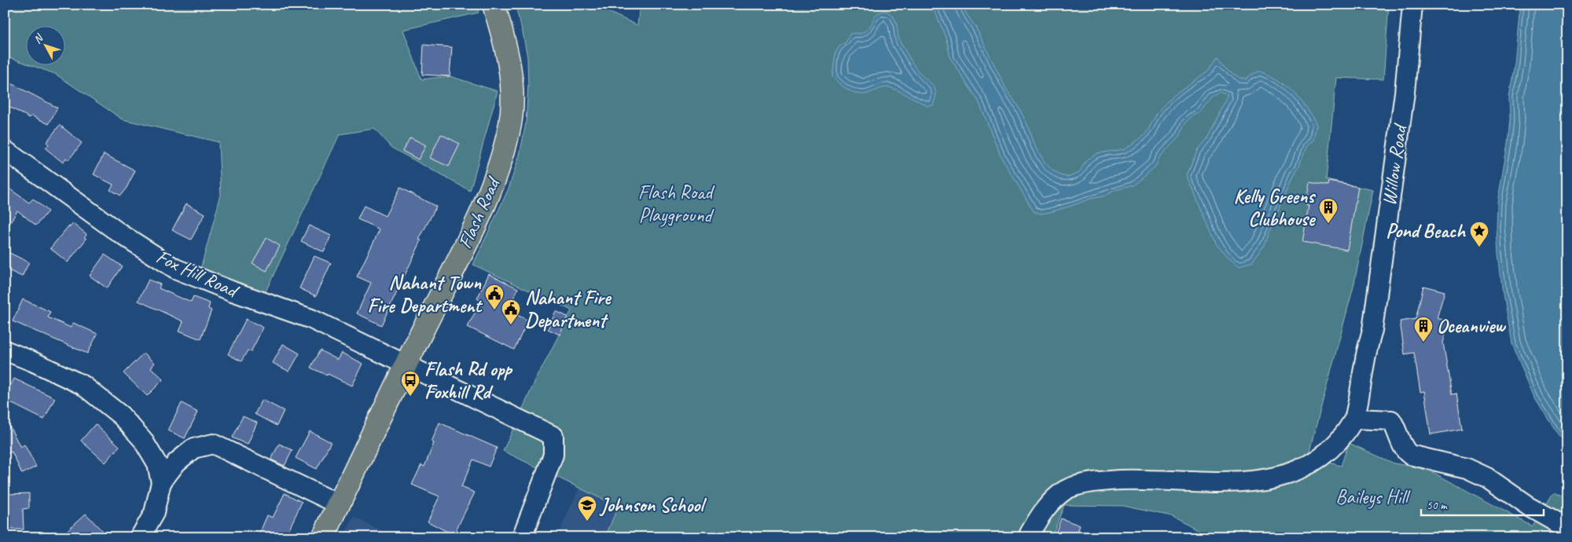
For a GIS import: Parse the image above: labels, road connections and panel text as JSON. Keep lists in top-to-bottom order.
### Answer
{
  "streets": {
    "main road": ["Flash Road"],
    "street": ["Willow Road", "Fox Hill Road"]
  },
  "crossings": [
    ["Flash Road", "Fox Hill Road"]
  ],
  "parks": ["Flash Road Playground", "Baileys Hill"],
  "places": {
    "building": ["Kelly Greens Clubhouse", "Oceanview"],
    "place": ["Pond Beach"],
    "public building": ["Nahant Town Fire Department", "Nahant Fire Department"],
    "bus stop": ["Flash Rd opp Foxhill Rd"],
    "school or university": ["Johnson School"]
  },
  "scale_bar": "50 m",
  "north": "top left"
}
